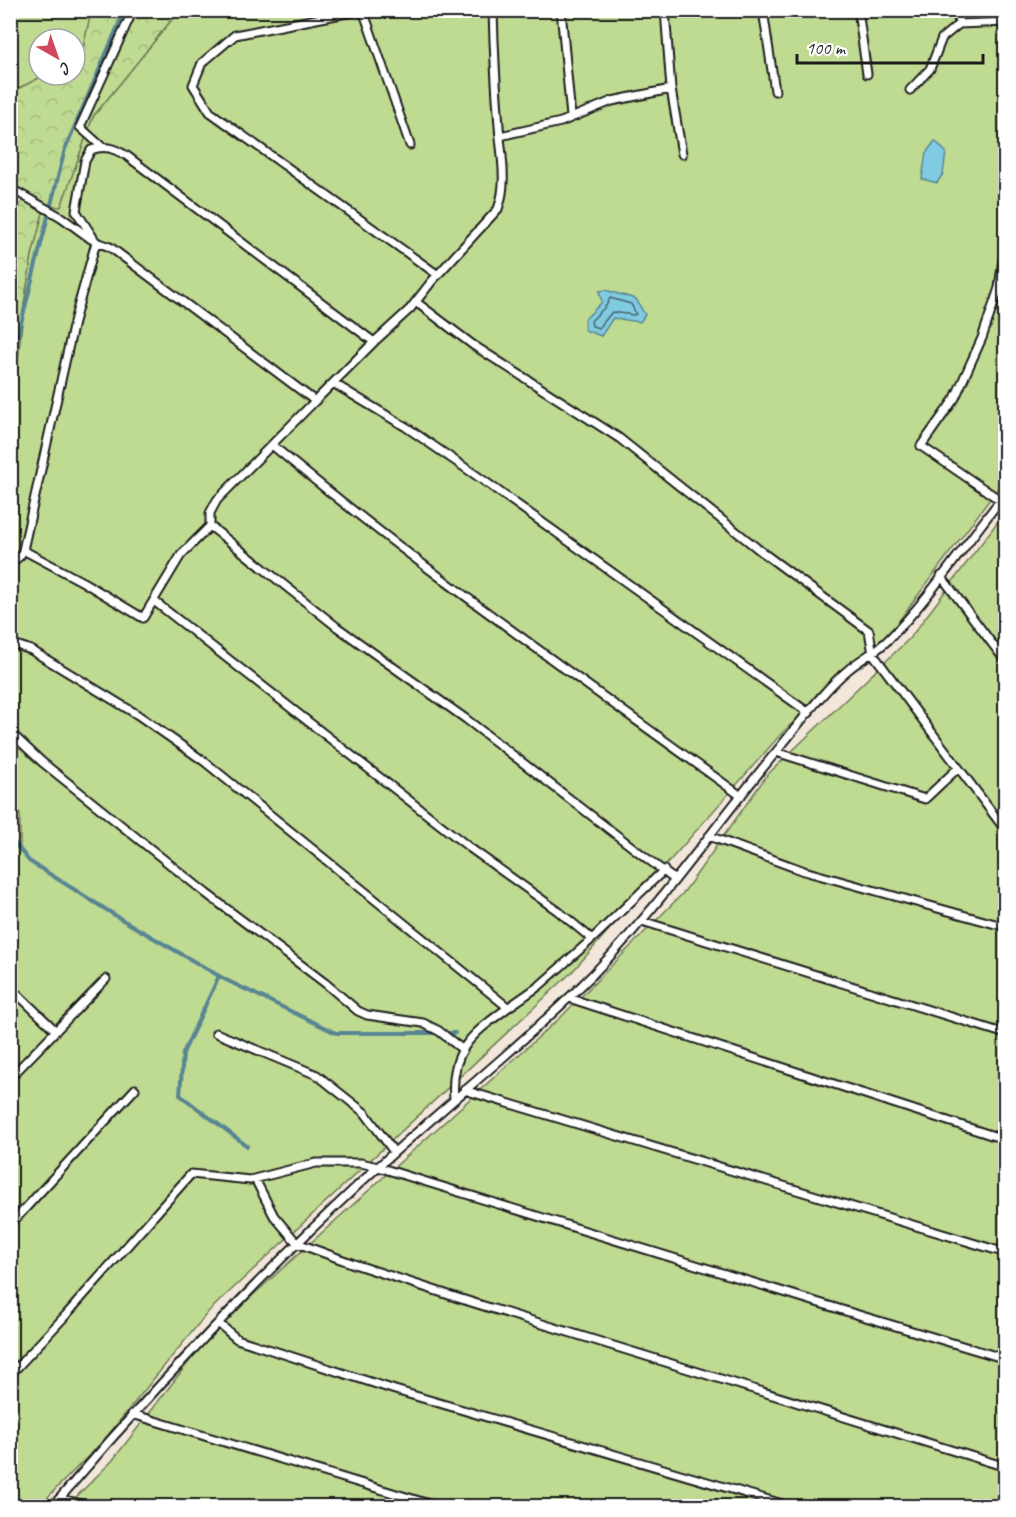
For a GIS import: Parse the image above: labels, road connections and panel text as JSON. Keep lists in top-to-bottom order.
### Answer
{
  "scale_bar": "100 m",
  "north": "bottom right"
}
